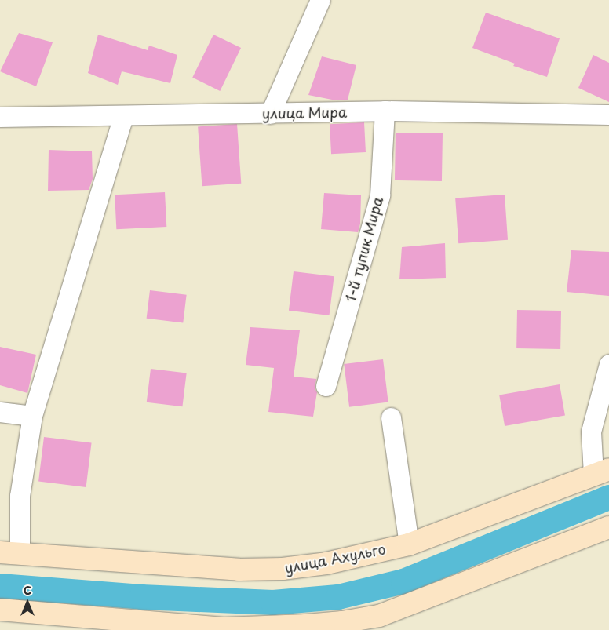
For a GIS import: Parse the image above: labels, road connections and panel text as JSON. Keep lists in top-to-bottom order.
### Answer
{
  "streets": {
    "main road": ["улица Ахульго"],
    "street": ["улица Мира", "1-й тупик Мира"]
  },
  "crossings": [
    ["улица Мира", "1-й тупик Мира"]
  ],
  "north": "top"
}
